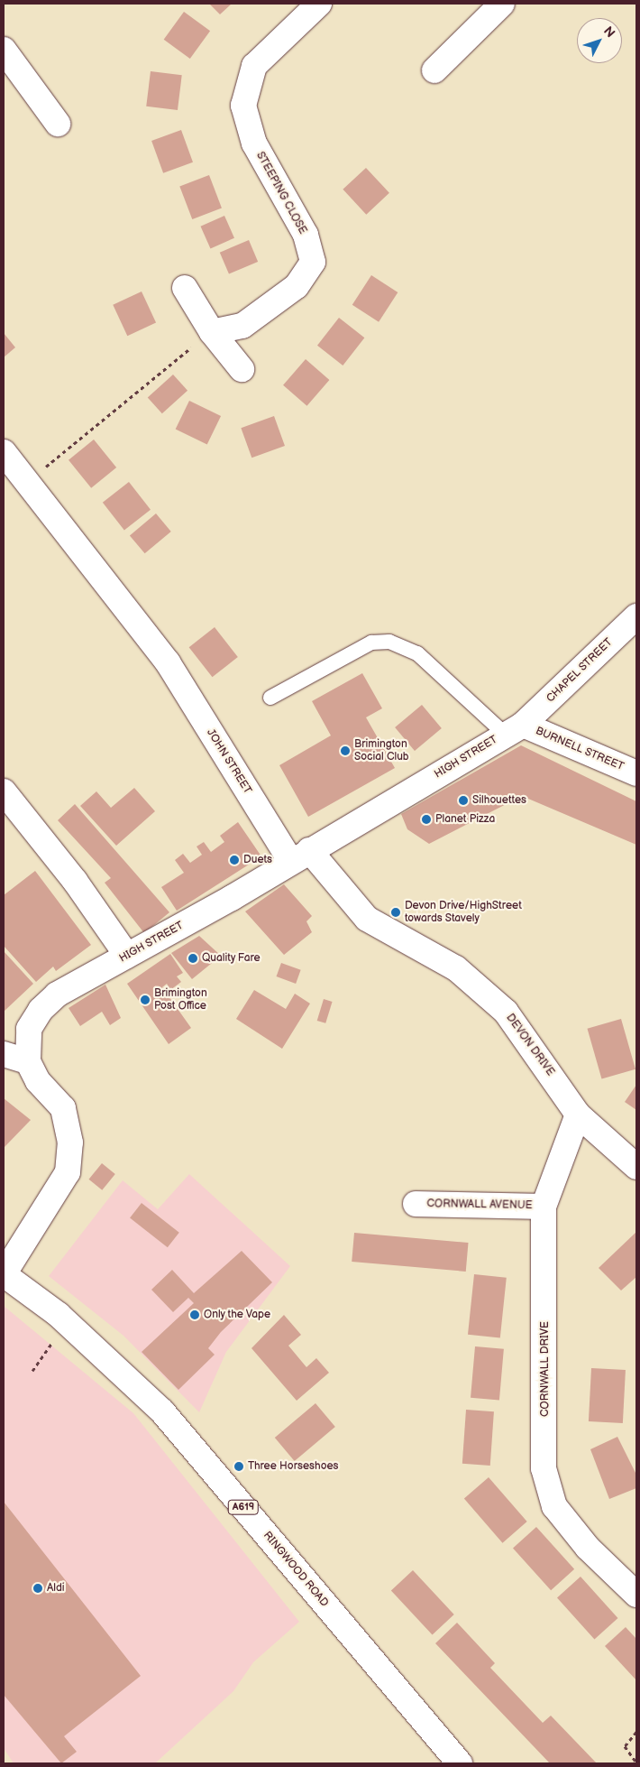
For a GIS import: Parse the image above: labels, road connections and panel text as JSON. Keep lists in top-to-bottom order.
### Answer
{
  "streets": {
    "main road": [
      "STEEPING CLOSE",
      "CHAPEL STREET",
      "BURNELL STREET",
      "HIGH STREET",
      "JOHN STREET",
      "DEVON DRIVE",
      "CORNWALL AVENUE",
      "CORNWALL DRIVE",
      "A619",
      "RINGWOOD ROAD"
    ]
  },
  "crossings": [
    ["CHAPEL STREET", "BURNELL STREET"],
    ["CHAPEL STREET", "HIGH STREET"],
    ["BURNELL STREET", "HIGH STREET"],
    ["HIGH STREET", "JOHN STREET"],
    ["HIGH STREET", "DEVON DRIVE"],
    ["JOHN STREET", "DEVON DRIVE"],
    ["DEVON DRIVE", "CORNWALL DRIVE"],
    ["CORNWALL AVENUE", "CORNWALL DRIVE"]
  ],
  "places": [
    "Brimington Social Club",
    "Silhouettes",
    "Planet Pizza",
    "Duets",
    "Devon Drive/HighStreet towards Stavely",
    "Quality Fare",
    "Brimington Post Office",
    "Only the Vape",
    "Three Horseshoes",
    "Aldi"
  ],
  "north": "top right"
}
